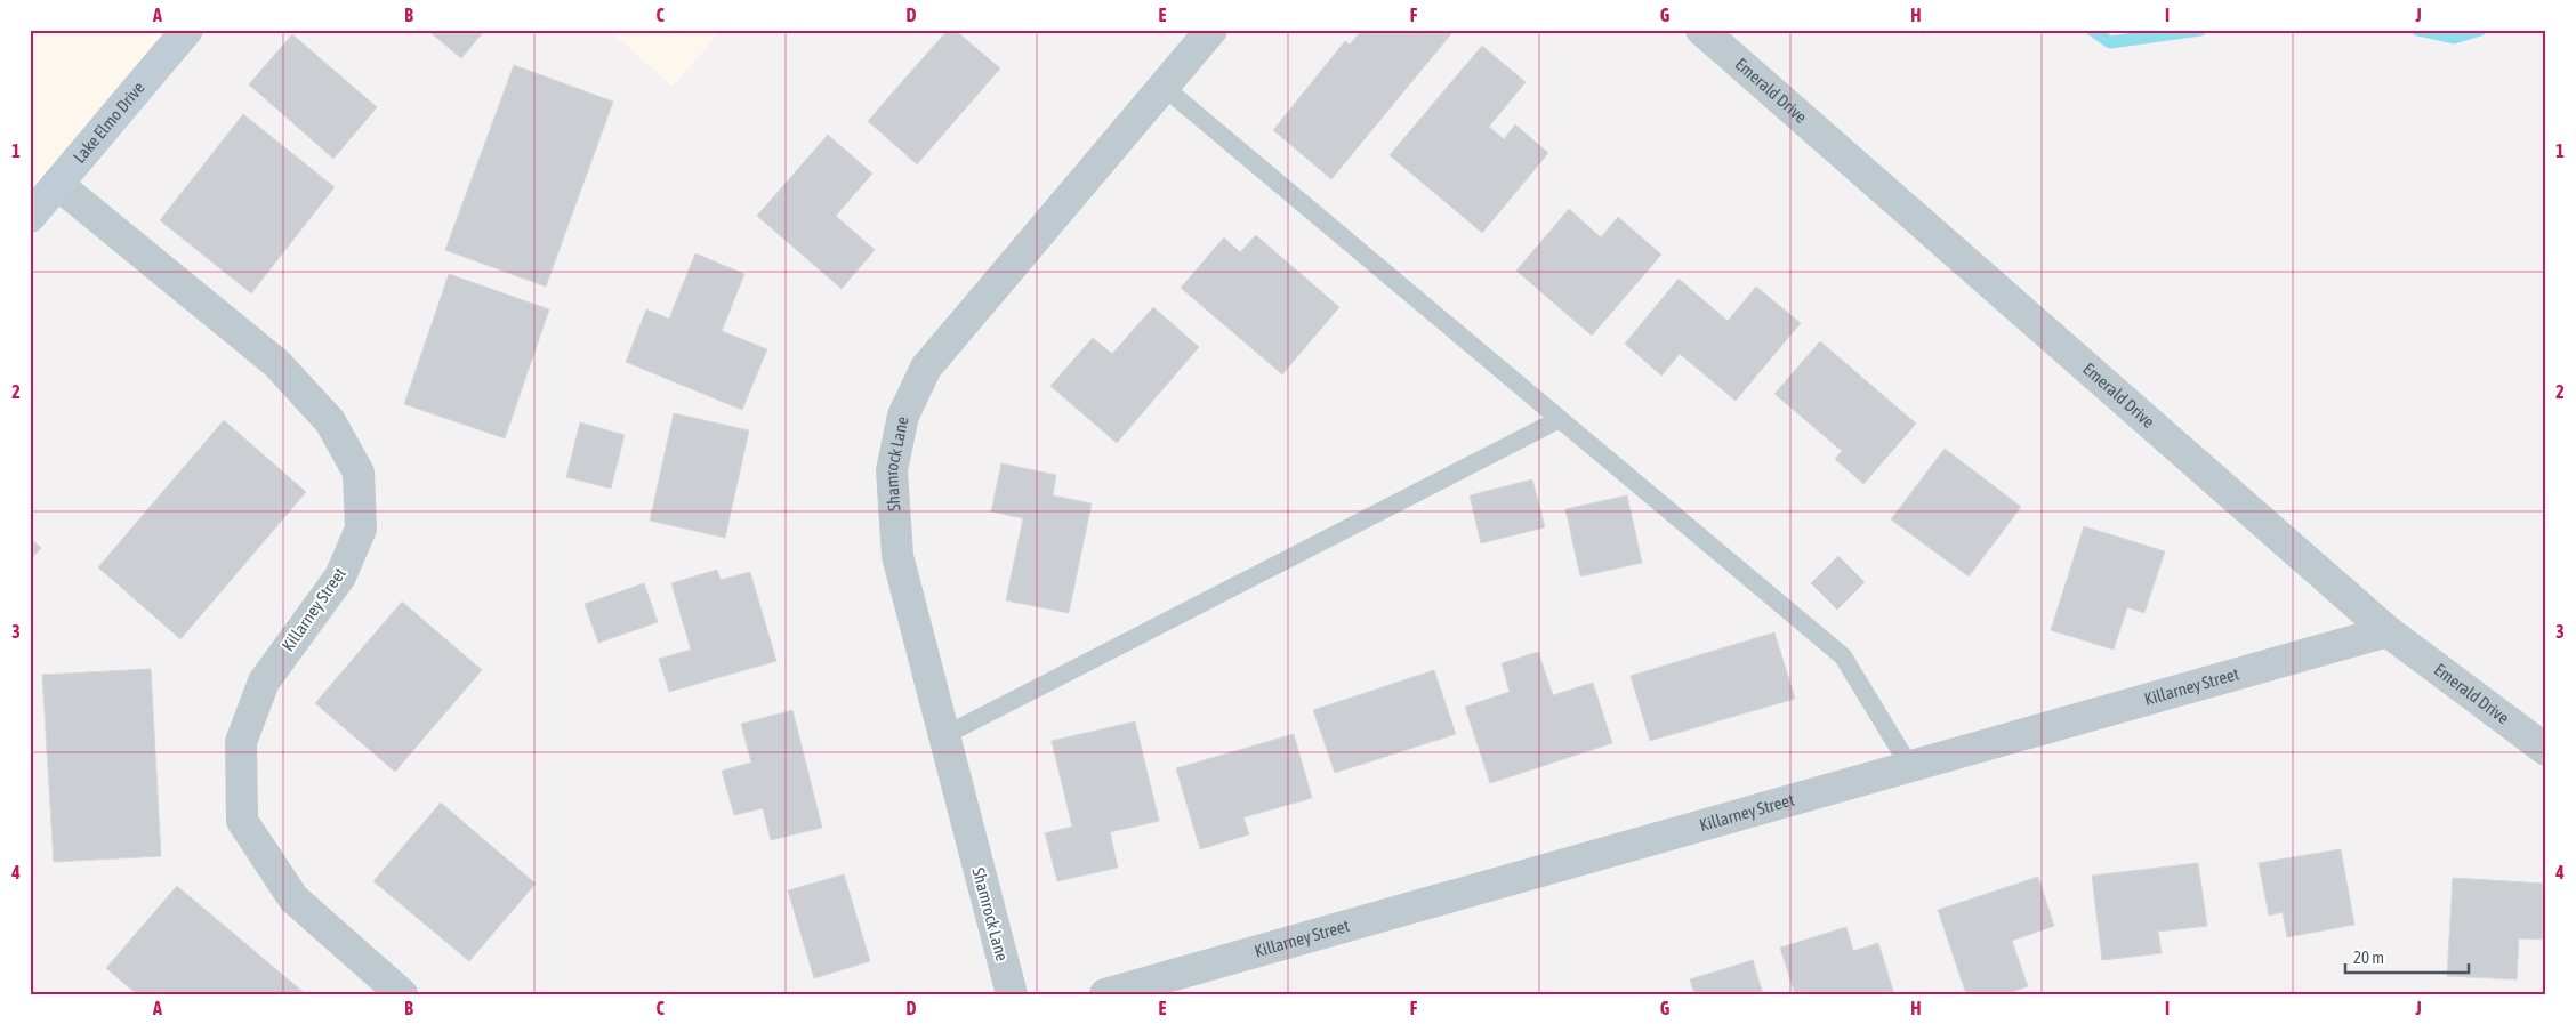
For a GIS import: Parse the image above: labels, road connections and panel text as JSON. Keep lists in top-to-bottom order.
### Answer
{
  "streets": {
    "main road": ["Lake Elmo Drive"],
    "street": ["Emerald Drive", "Shamrock Lane", "Killarney Street"]
  },
  "crossings": [
    ["Emerald Drive", "Killarney Street"],
    ["Lake Elmo Drive", "Killarney Street"]
  ],
  "scale_bar": "20 m",
  "grid": {
    "columns": [
      "A",
      "B",
      "C",
      "D",
      "E",
      "F",
      "G",
      "H",
      "I",
      "J"
    ],
    "rows": [
      "1",
      "2",
      "3",
      "4"
    ]
  }
}
